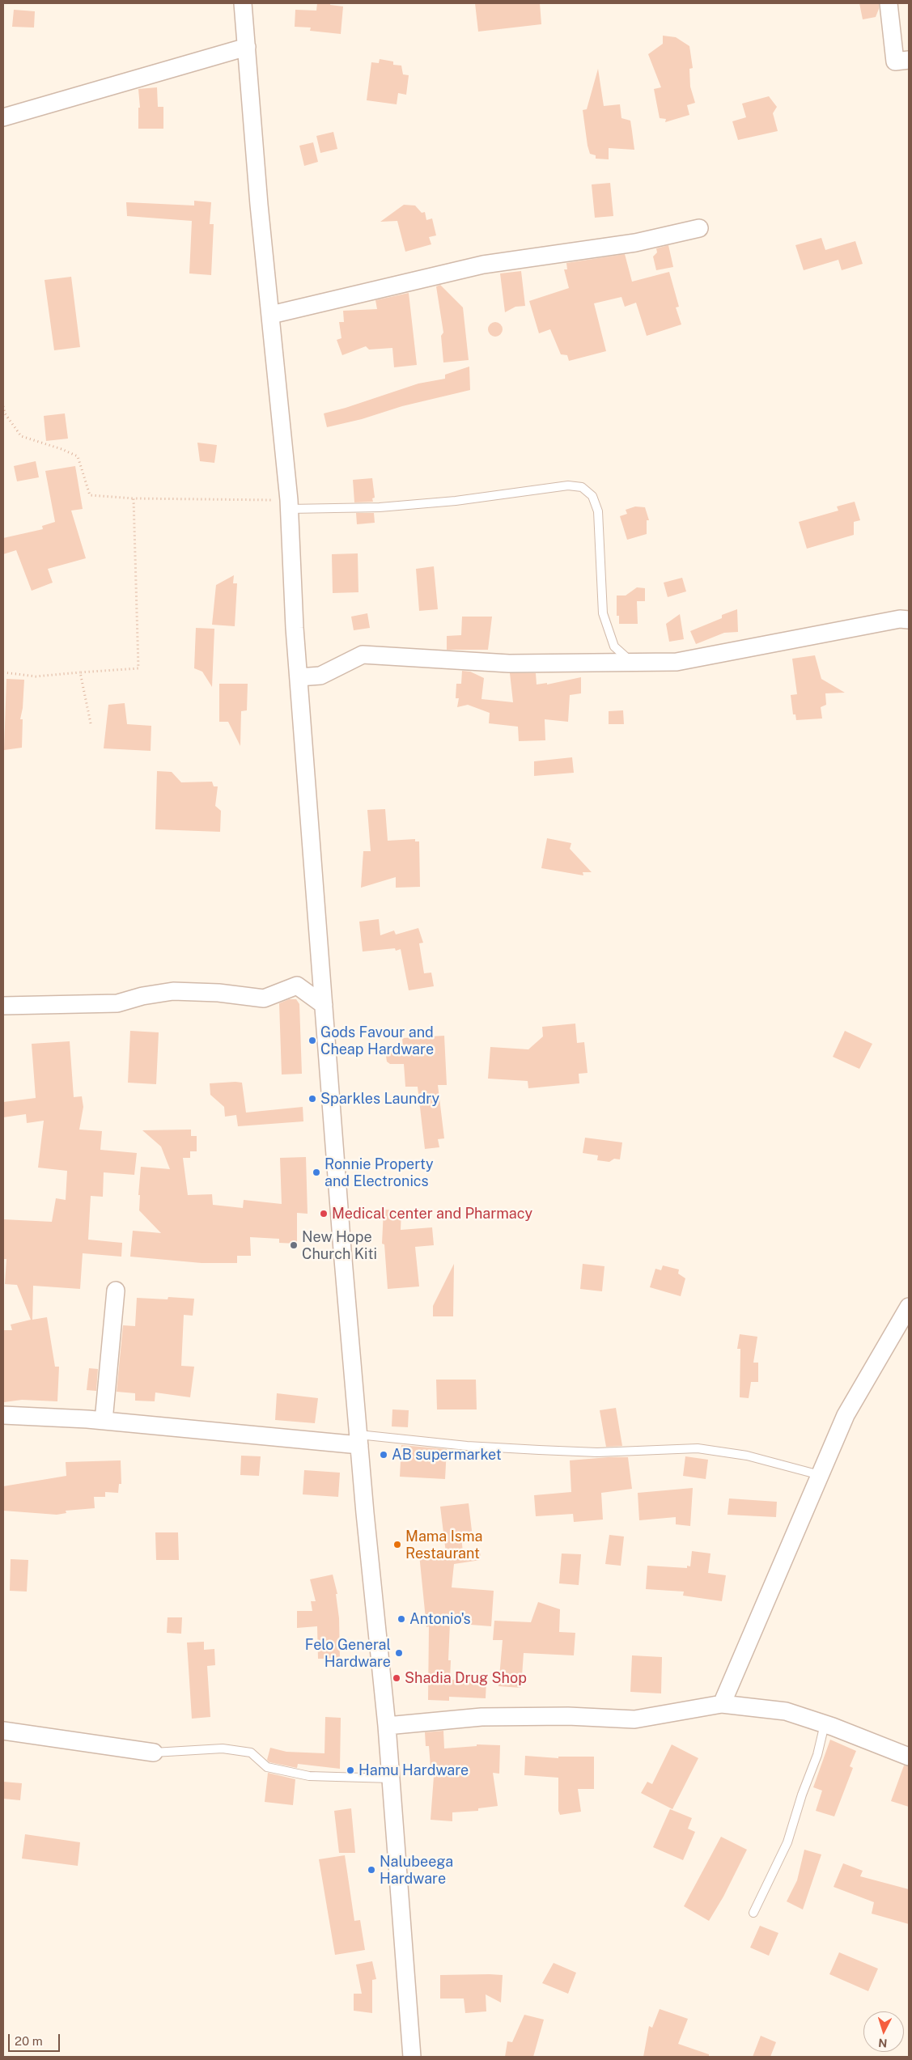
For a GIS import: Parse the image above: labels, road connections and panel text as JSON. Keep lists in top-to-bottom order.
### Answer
{
  "places": [
    "Gods Favour and Cheap Hardware",
    "Sparkles Laundry",
    "Ronnie Property and Electronics",
    "Medical center and Pharmacy",
    "New Hope Church Kiti",
    "AB supermarket",
    "Mama Isma Restaurant",
    "Antonio's",
    "Felo General Hardware",
    "Shadia Drug Shop",
    "Hamu Hardware",
    "Nalubeega Hardware"
  ],
  "scale_bar": "20 m",
  "north": "bottom"
}
